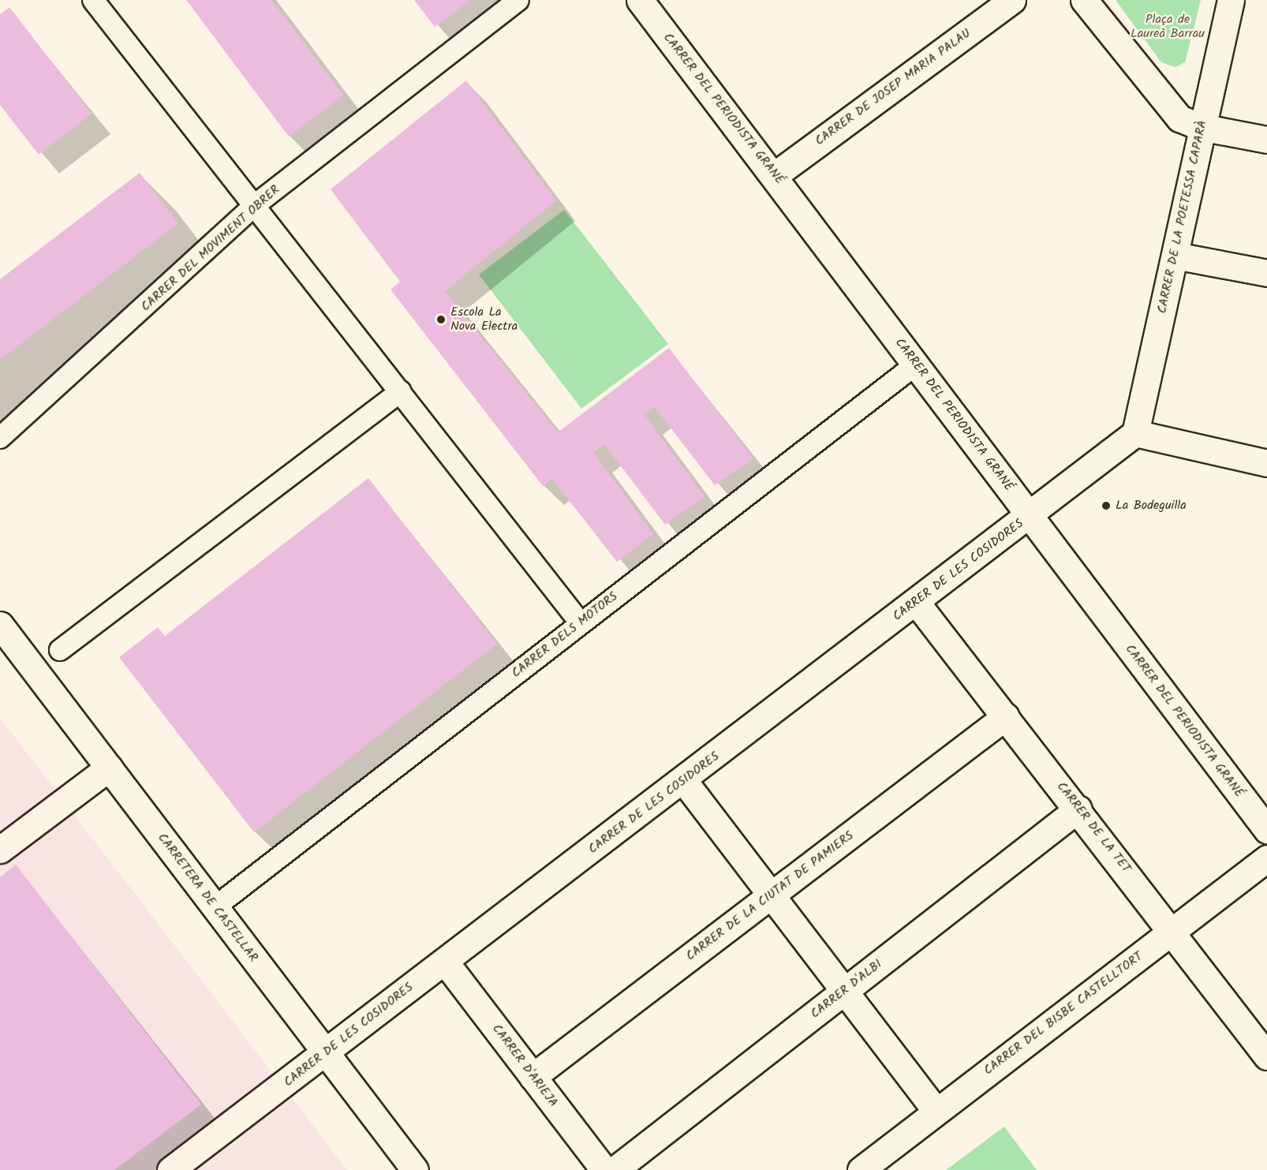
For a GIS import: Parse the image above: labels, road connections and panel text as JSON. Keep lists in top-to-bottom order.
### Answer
{
  "streets": {
    "street": [
      "CARRER DE JOSEP MARIA PALAU",
      "CARRER DEL PERIODISTA GRANÉ",
      "CARRER DE LA POETESSA CAPARÀ",
      "CARRER DEL MOVIMENT OBRER",
      "CARRER DE LES COSIDORES",
      "CARRER DELS MOTORS",
      "CARRER DE LA TET",
      "CARRER DE LA CIUTAT DE PAMIERS",
      "CARRETERA DE CASTELLAR",
      "CARRER D'ALBI",
      "CARRER DEL BISBE CASTELLTORT",
      "CARRER D'ARIEJA"
    ]
  },
  "crossings": [
    ["CARRER DE JOSEP MARIA PALAU", "CARRER DEL PERIODISTA GRANÉ"],
    ["CARRER DEL PERIODISTA GRANÉ", "CARRER DE LES COSIDORES"],
    ["CARRER DEL PERIODISTA GRANÉ", "CARRER DELS MOTORS"],
    ["CARRER DE LA POETESSA CAPARÀ", "CARRER DE LES COSIDORES"],
    ["CARRER DE LES COSIDORES", "CARRER DE LA TET"],
    ["CARRER DE LES COSIDORES", "CARRETERA DE CASTELLAR"],
    ["CARRER DE LES COSIDORES", "CARRER D'ARIEJA"],
    ["CARRER DELS MOTORS", "CARRETERA DE CASTELLAR"],
    ["CARRER DE LA TET", "CARRER DE LA CIUTAT DE PAMIERS"],
    ["CARRER DE LA TET", "CARRER D'ALBI"],
    ["CARRER DE LA TET", "CARRER DEL BISBE CASTELLTORT"],
    ["CARRER DE LA CIUTAT DE PAMIERS", "CARRER D'ARIEJA"]
  ],
  "parks": ["Plaça de Laureà Barrau"],
  "places": ["Escola La Nova Electra", "La Bodeguilla"]
}
